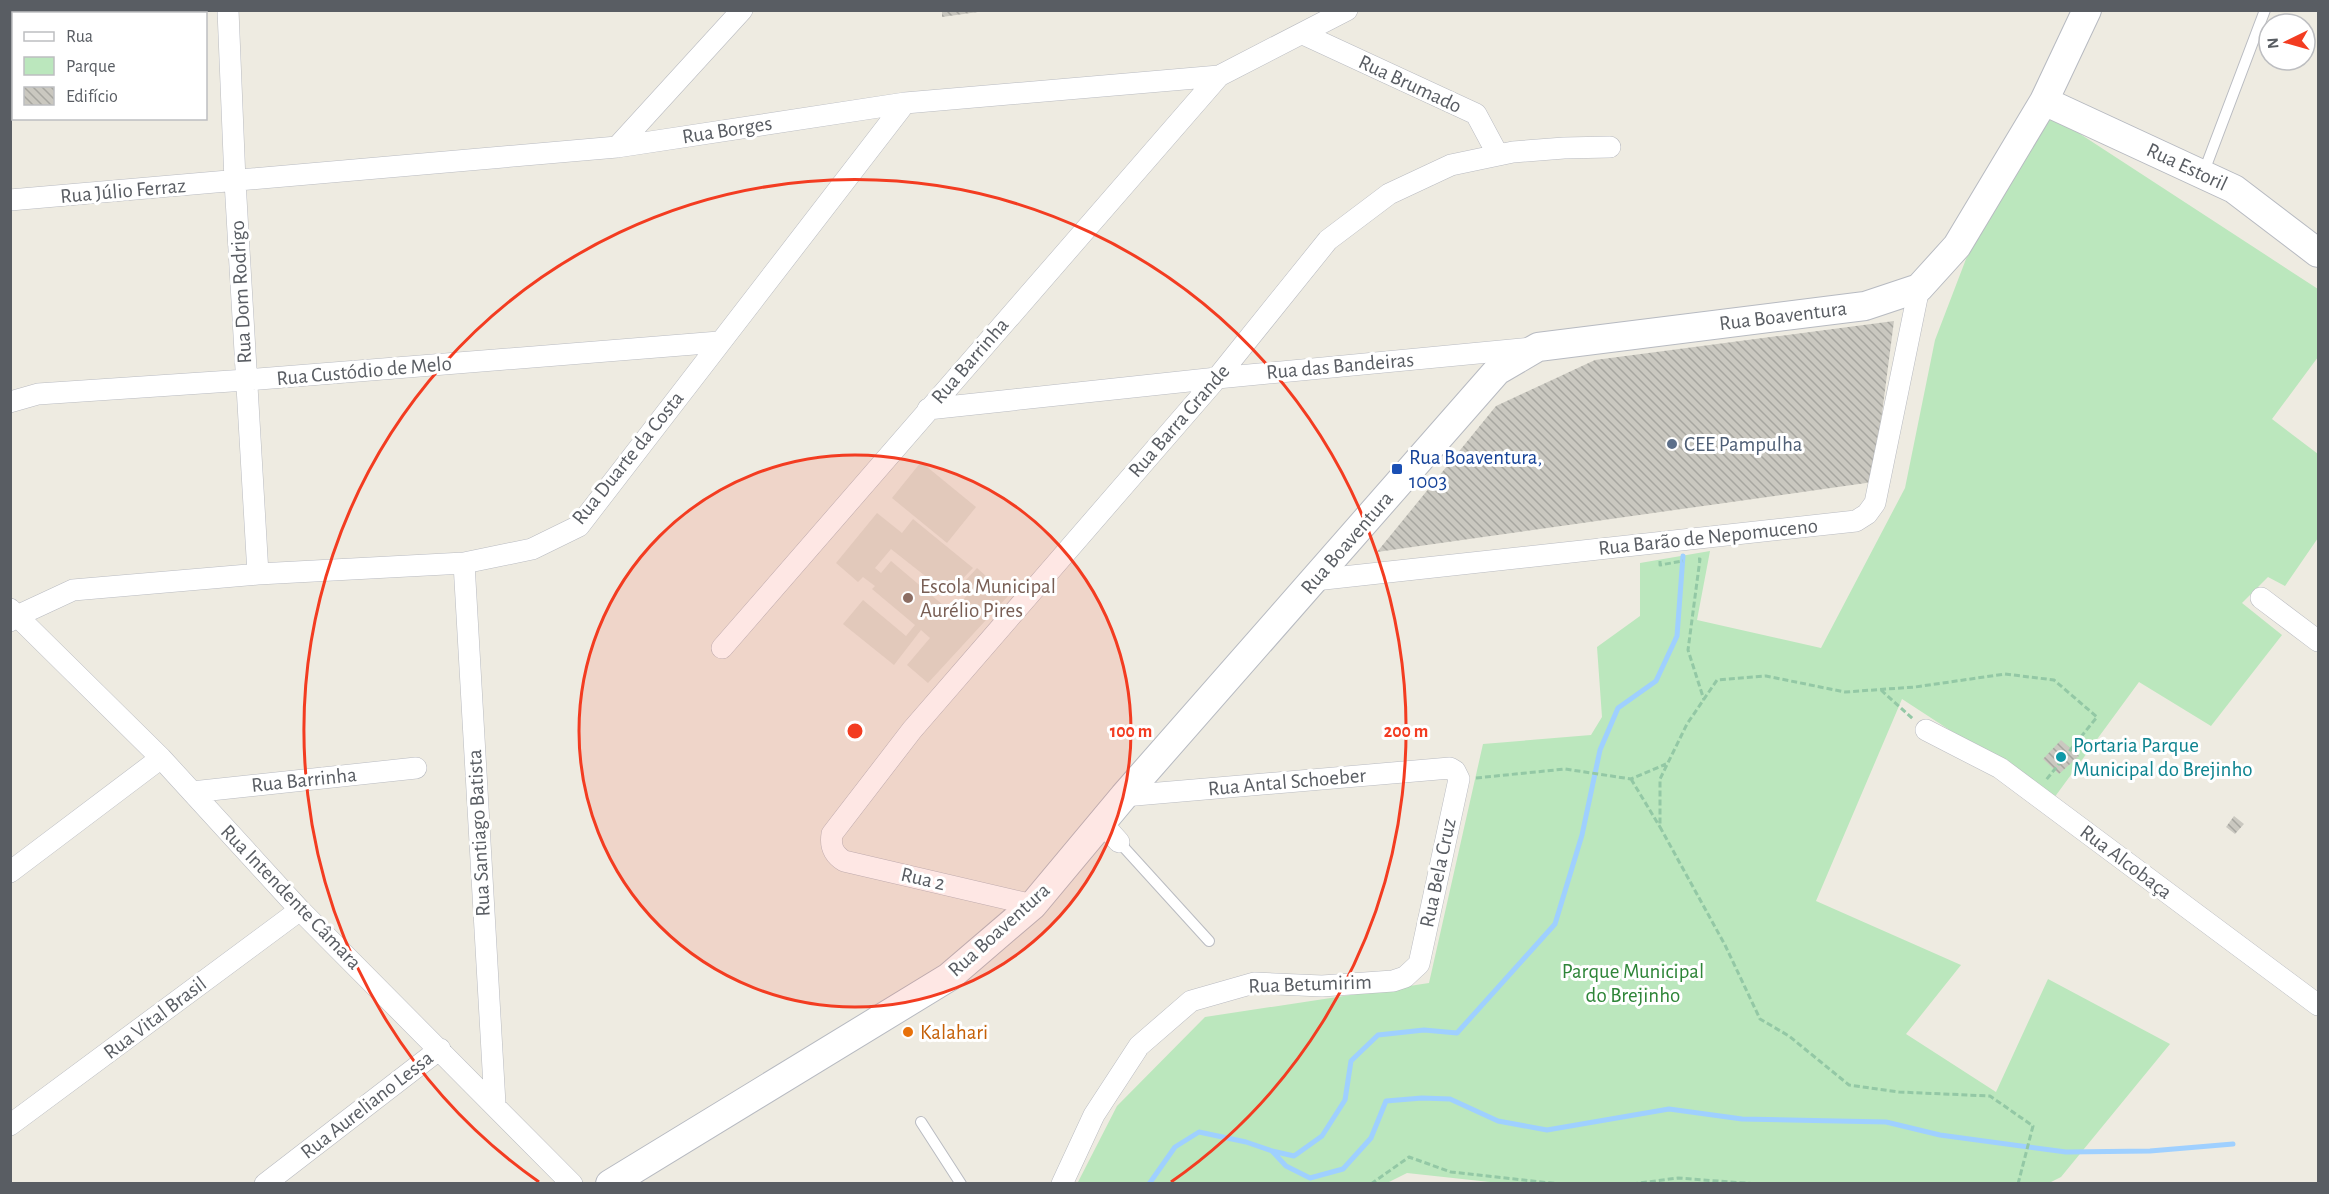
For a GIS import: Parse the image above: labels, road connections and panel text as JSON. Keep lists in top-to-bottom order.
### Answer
{
  "streets": {
    "street": [
      "Rua Brumado",
      "Rua Borges",
      "Rua Estoril",
      "Rua Júlio Ferraz",
      "Rua Dom Rodrigo",
      "Rua Boaventura",
      "Rua Barrinha",
      "Rua das Bandeiras",
      "Rua Custódio de Melo",
      "Rua Barra Grande",
      "Rua Duarte da Costa",
      "Rua Barão de Nepomuceno",
      "Rua Antal Schoeber",
      "Rua Santiago Batista",
      "Rua Alcobaça",
      "Rua Bela Cruz",
      "Rua 2",
      "Rua Intendente Câmara",
      "Rua Betumirim",
      "Rua Vital Brasil",
      "Rua Aureliano Lessa"
    ]
  },
  "crossings": [
    ["Rua Brumado", "Rua Barra Grande"],
    ["Rua Borges", "Rua Júlio Ferraz"],
    ["Rua Borges", "Rua Dom Rodrigo"],
    ["Rua Borges", "Rua Barrinha"],
    ["Rua Borges", "Rua Duarte da Costa"],
    ["Rua Estoril", "Rua Boaventura"],
    ["Rua Júlio Ferraz", "Rua Dom Rodrigo"],
    ["Rua Dom Rodrigo", "Rua Custódio de Melo"],
    ["Rua Dom Rodrigo", "Rua Duarte da Costa"],
    ["Rua Boaventura", "Rua das Bandeiras"],
    ["Rua Boaventura", "Rua Barão de Nepomuceno"],
    ["Rua Boaventura", "Rua Antal Schoeber"],
    ["Rua Boaventura", "Rua 2"],
    ["Rua Barrinha", "Rua das Bandeiras"],
    ["Rua Barrinha", "Rua Intendente Câmara"],
    ["Rua das Bandeiras", "Rua Barra Grande"],
    ["Rua Custódio de Melo", "Rua Duarte da Costa"],
    ["Rua Barra Grande", "Rua 2"],
    ["Rua Duarte da Costa", "Rua Santiago Batista"],
    ["Rua Duarte da Costa", "Rua Intendente Câmara"],
    ["Rua Antal Schoeber", "Rua Bela Cruz"],
    ["Rua Santiago Batista", "Rua Intendente Câmara"],
    ["Rua Bela Cruz", "Rua Betumirim"],
    ["Rua Intendente Câmara", "Rua Vital Brasil"],
    ["Rua Intendente Câmara", "Rua Aureliano Lessa"]
  ],
  "parks": ["Parque Municipal do Brejinho"],
  "places": {
    "other": [
      "CEE Pampulha",
      "Escola Municipal Aurélio Pires",
      "Portaria Parque Municipal do Brejinho",
      "Kalahari"
    ],
    "transit": ["Rua Boaventura, 1003"]
  },
  "legend": ["Rua", "Parque", "Edifício"],
  "north": "left",
  "rings": ["100 m", "200 m"]
}
